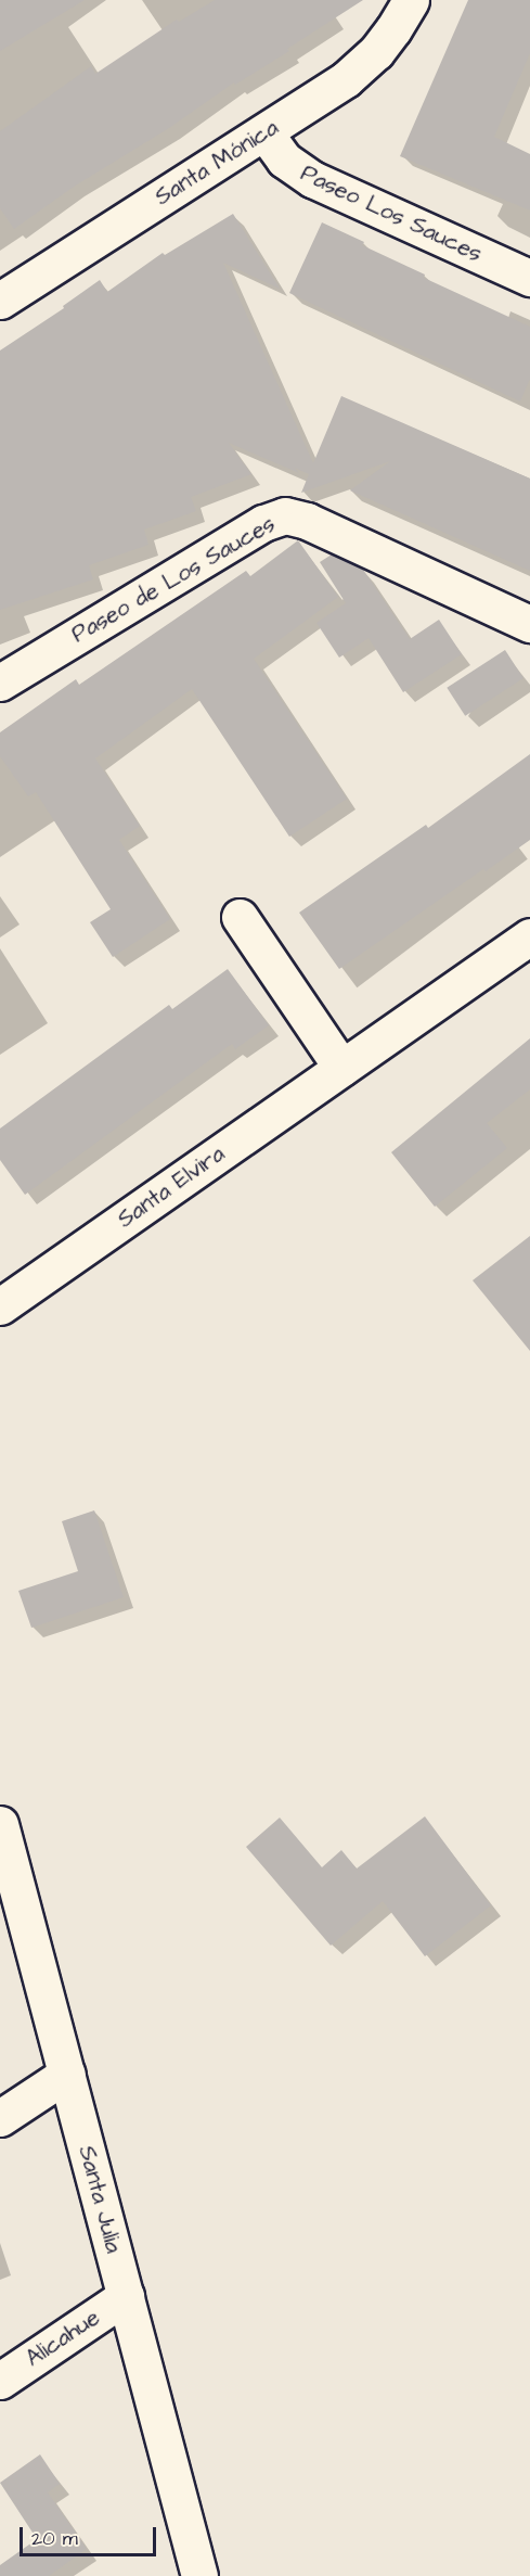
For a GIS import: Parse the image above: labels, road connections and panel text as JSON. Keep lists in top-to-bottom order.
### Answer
{
  "streets": {
    "street": [
      "Santa Mónica",
      "Paseo Los Sauces",
      "Paseo de Los Sauces",
      "Santa Elvira",
      "Santa Julia",
      "Alicahue"
    ]
  },
  "crossings": [
    ["Santa Mónica", "Paseo Los Sauces"],
    ["Santa Julia", "Alicahue"]
  ],
  "scale_bar": "20 m"
}
